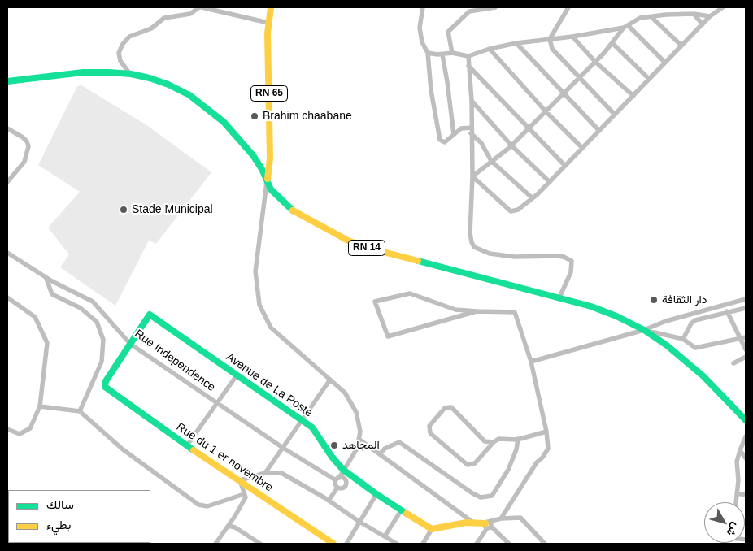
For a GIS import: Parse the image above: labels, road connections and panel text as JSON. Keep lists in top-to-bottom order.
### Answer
{
  "streets": {
    "main road": [
      "RN 65",
      "RN 14",
      "Avenue de La Poste",
      "Rue du 1 er novembre"
    ],
    "street": ["Rue Independence"]
  },
  "crossings": [
    ["RN 65", "RN 14"],
    ["Rue Independence", "Avenue de La Poste"],
    ["Avenue de La Poste", "Rue du 1 er novembre"]
  ],
  "places": [
    "Brahim chaabane",
    "Stade Municipal",
    "دار الثقافة",
    "المجاهد"
  ],
  "legend": ["سالك", "بطيء"],
  "north": "bottom right"
}
